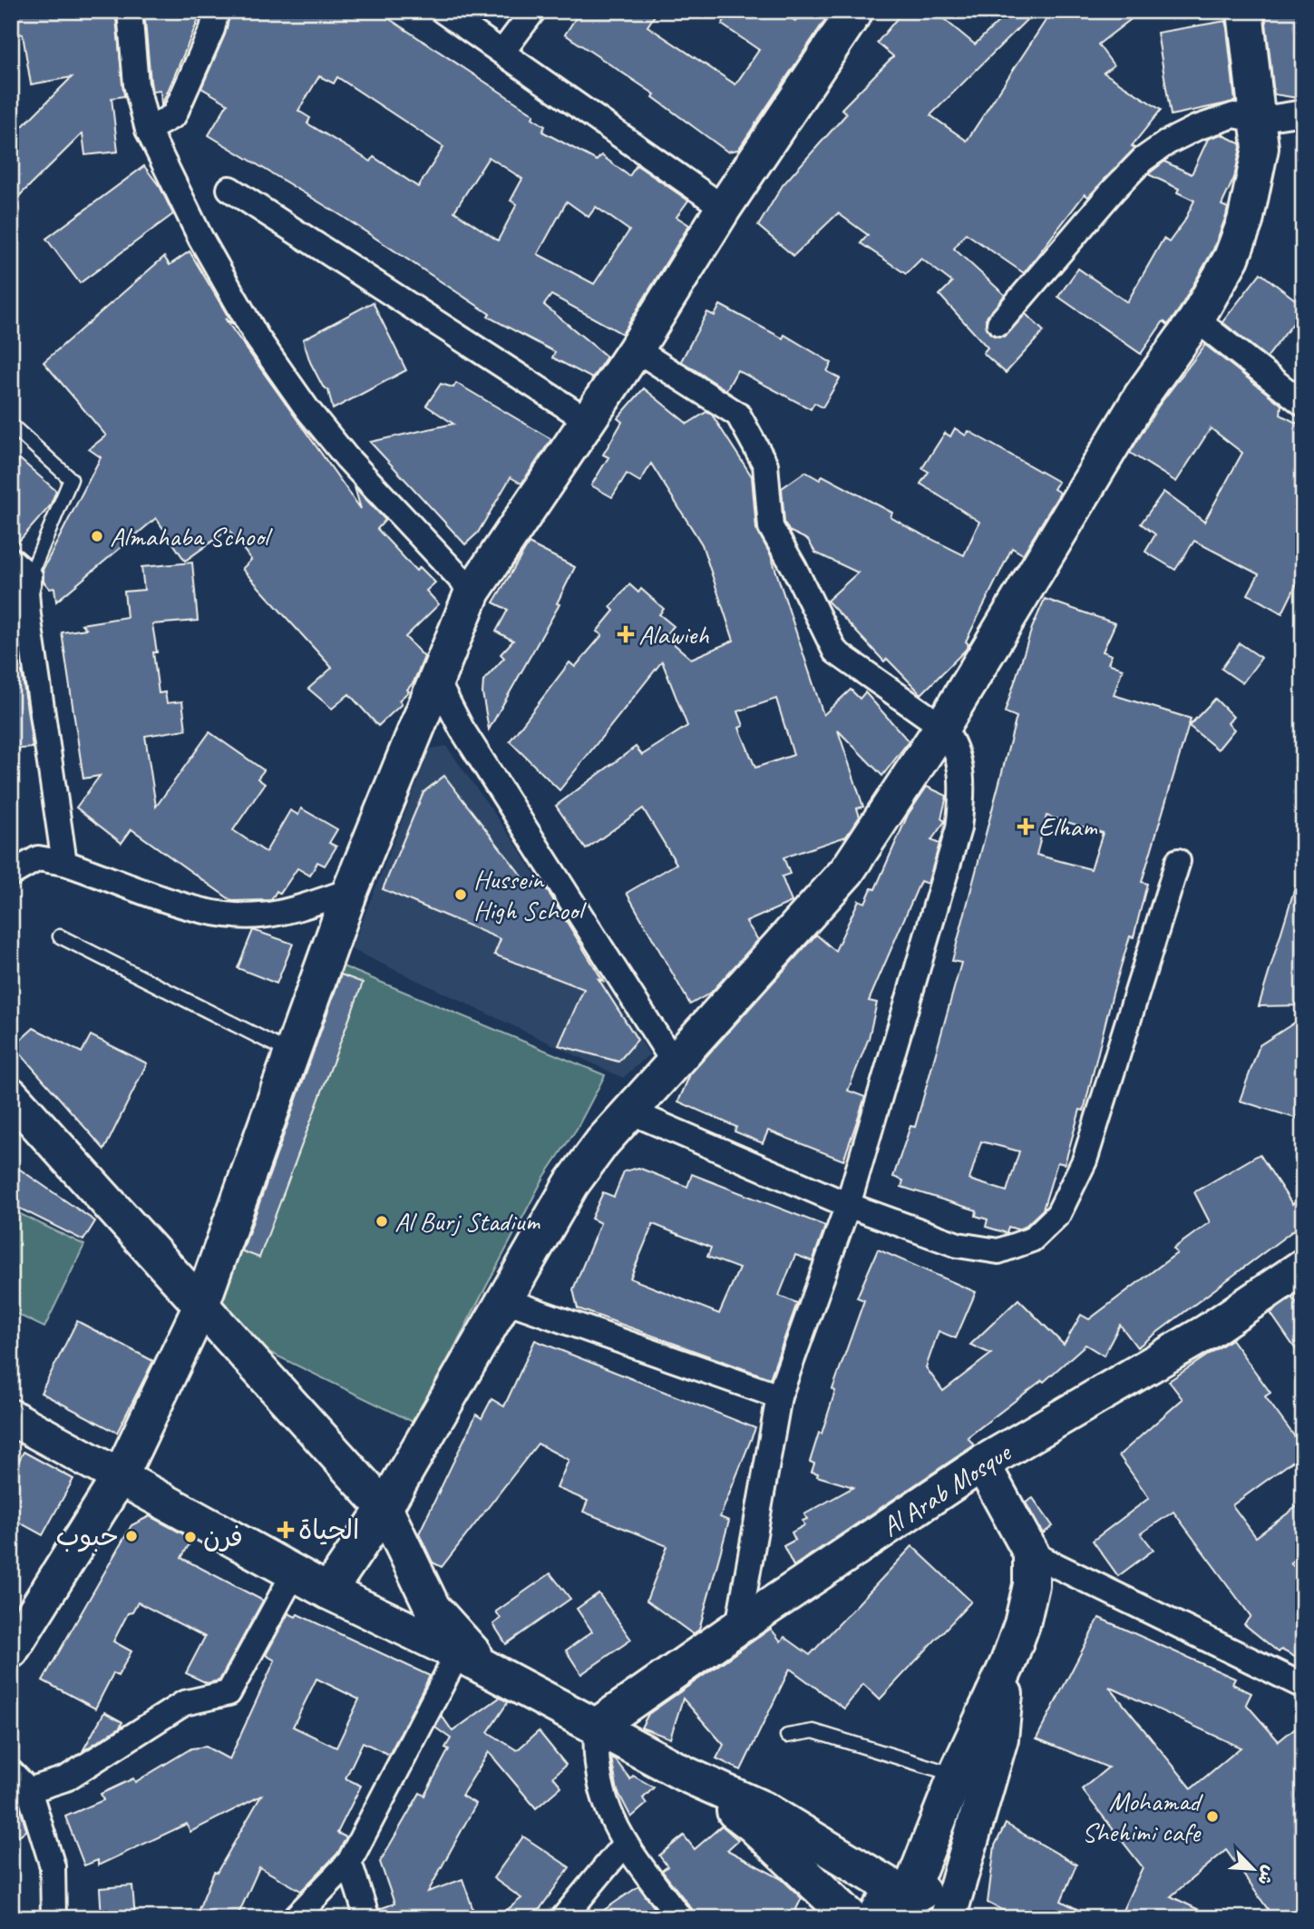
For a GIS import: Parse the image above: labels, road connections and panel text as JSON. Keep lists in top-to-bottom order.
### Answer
{
  "streets": {
    "street": ["Al Arab Mosque"]
  },
  "places": {
    "other": [
      "Almahaba School",
      "Hussein High School",
      "Al Burj Stadium",
      "حبوب",
      "فرن",
      "Mohamad Shehimi cafe"
    ],
    "health": ["Alawieh", "Elham", "الحياة"]
  },
  "north": "bottom right"
}
